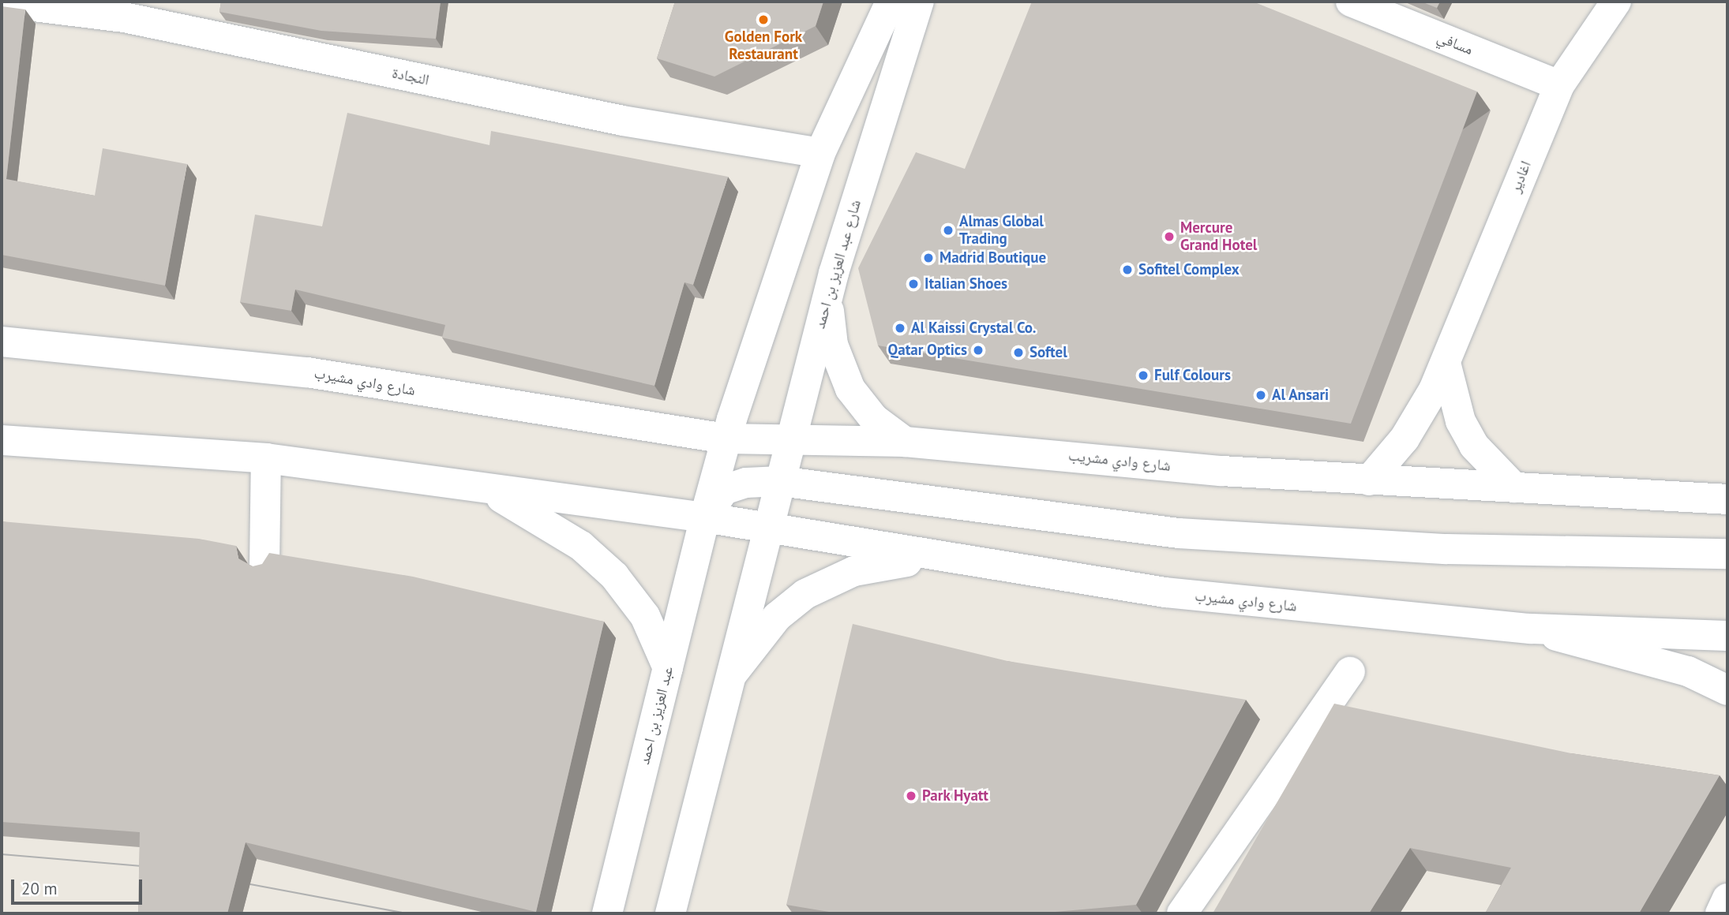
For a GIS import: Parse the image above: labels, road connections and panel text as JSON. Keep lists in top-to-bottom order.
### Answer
{
  "streets": {
    "street": [
      "مسافي",
      "النجادة",
      "اغادير",
      "شارع عبد العزيز بن احمد",
      "شارع وادي مشيرب",
      "شارع وادي مشريب",
      "عبد العزيز بن احمد"
    ]
  },
  "crossings": [
    ["مسافي", "اغادير"],
    ["اغادير", "شارع وادي مشريب"],
    ["شارع عبد العزيز بن احمد", "شارع وادي مشيرب"],
    ["شارع عبد العزيز بن احمد", "شارع وادي مشريب"],
    ["شارع وادي مشيرب", "شارع وادي مشريب"]
  ],
  "places": [
    "Golden Fork Restaurant",
    "Almas Global Trading",
    "Mercure Grand Hotel",
    "Madrid Boutique",
    "Sofitel Complex",
    "Italian Shoes",
    "Al Kaissi Crystal Co.",
    "Qatar Optics",
    "Softel",
    "Fulf Colours",
    "Al Ansari",
    "Park Hyatt"
  ],
  "scale_bar": "20 m"
}
